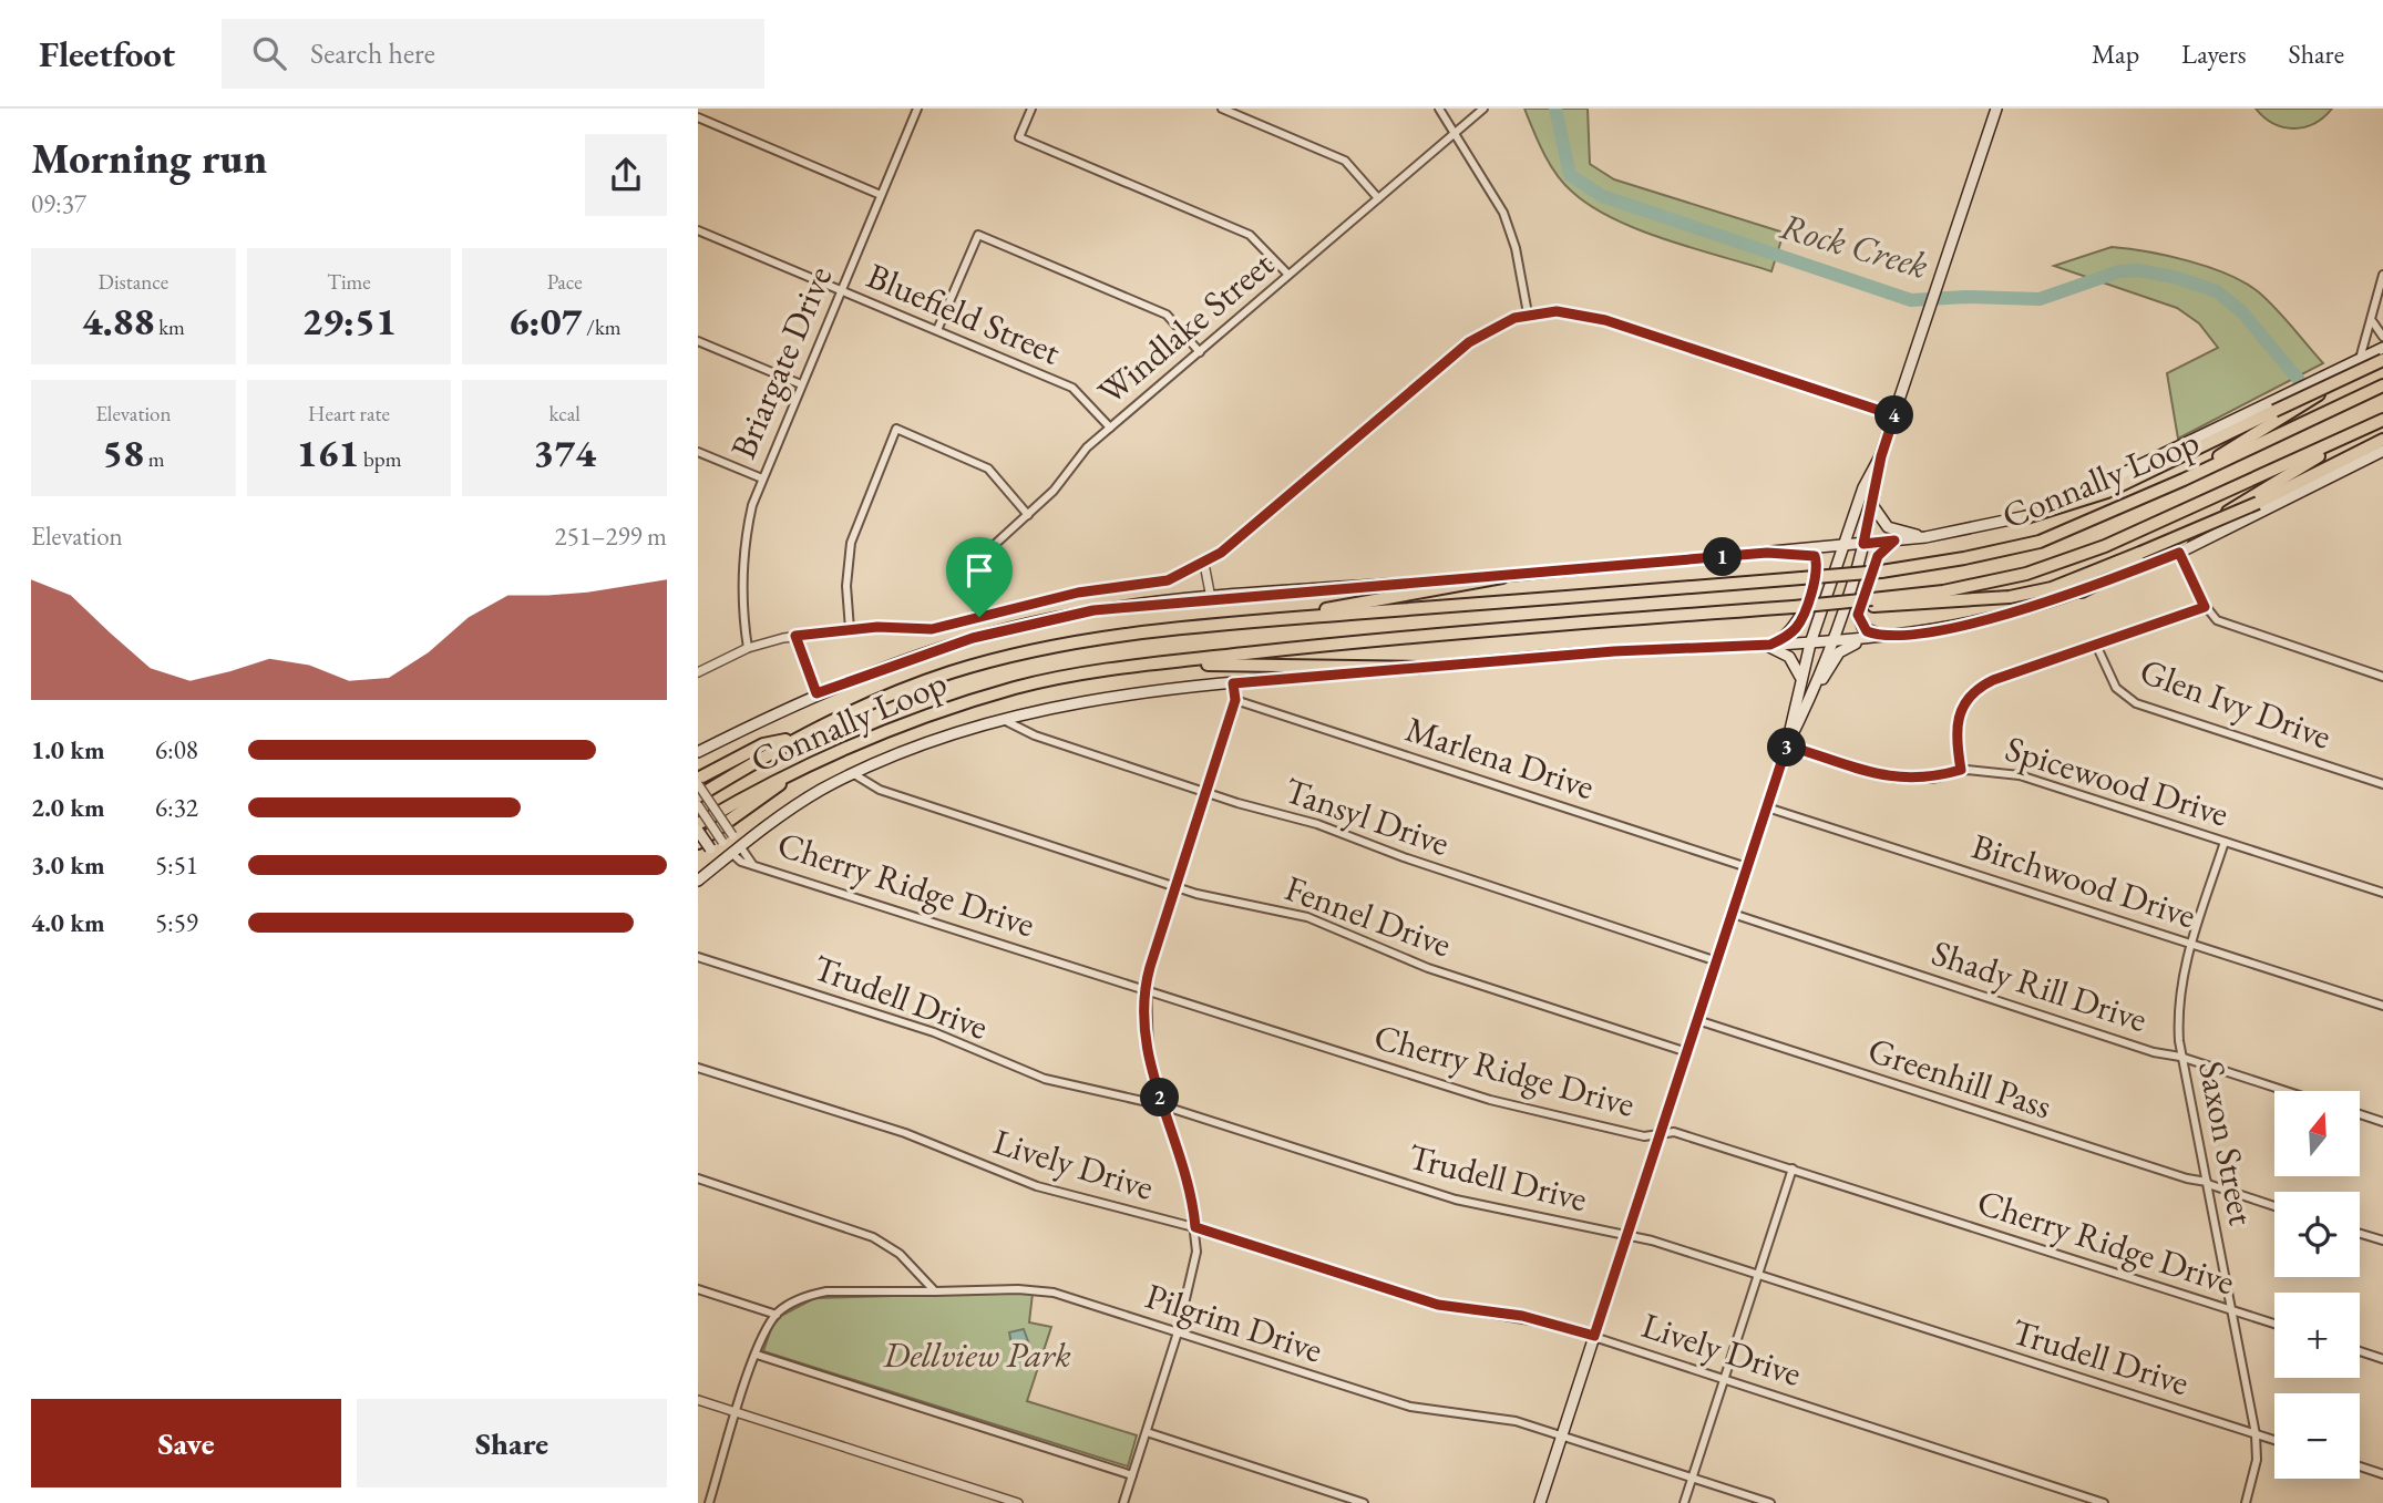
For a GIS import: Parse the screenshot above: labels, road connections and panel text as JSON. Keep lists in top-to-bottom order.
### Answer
{
  "streets": {
    "highway": ["Connally Loop"],
    "street": [
      "Bluefield Street",
      "Windlake Street",
      "Briargate Drive",
      "Glen Ivy Drive",
      "Marlena Drive",
      "Spicewood Drive",
      "Tansyl Drive",
      "Birchwood Drive",
      "Cherry Ridge Drive",
      "Fennel Drive",
      "Shady Rill Drive",
      "Trudell Drive",
      "Greenhill Pass",
      "Saxon Street",
      "Lively Drive",
      "Pilgrim Drive"
    ]
  },
  "crossings": [
    ["Bluefield Street", "Windlake Street"],
    ["Bluefield Street", "Briargate Drive"],
    ["Spicewood Drive", "Saxon Street"],
    ["Birchwood Drive", "Saxon Street"],
    ["Cherry Ridge Drive", "Saxon Street"],
    ["Shady Rill Drive", "Saxon Street"],
    ["Trudell Drive", "Saxon Street"],
    ["Greenhill Pass", "Saxon Street"]
  ],
  "water": ["Rock Creek"],
  "parks": ["Dellview Park"],
  "north": "top",
  "page": {
    "header": "Fleetfoot",
    "search": "Search here",
    "nav": ["Map", "Layers", "Share"],
    "heading": ["Morning run", "09:37"],
    "stats": [
      ["Distance", "4.88 km"],
      ["Time", "29:51"],
      ["Pace", "6:07 /km"],
      ["Elevation", "58 m"],
      ["Heart rate", "161 bpm"],
      ["kcal", "374"]
    ],
    "pins": [
      "4",
      "1",
      "3",
      "2"
    ],
    "chart": ["Elevation", "251–299 m"],
    "list": [
      {
        "name": "1.0 km",
        "note": "6:08"
      },
      {
        "name": "2.0 km",
        "note": "6:32"
      },
      {
        "name": "3.0 km",
        "note": "5:51"
      },
      {
        "name": "4.0 km",
        "note": "5:59"
      }
    ],
    "map_buttons": ["+", "−"],
    "buttons": ["Save", "Share"]
  }
}
